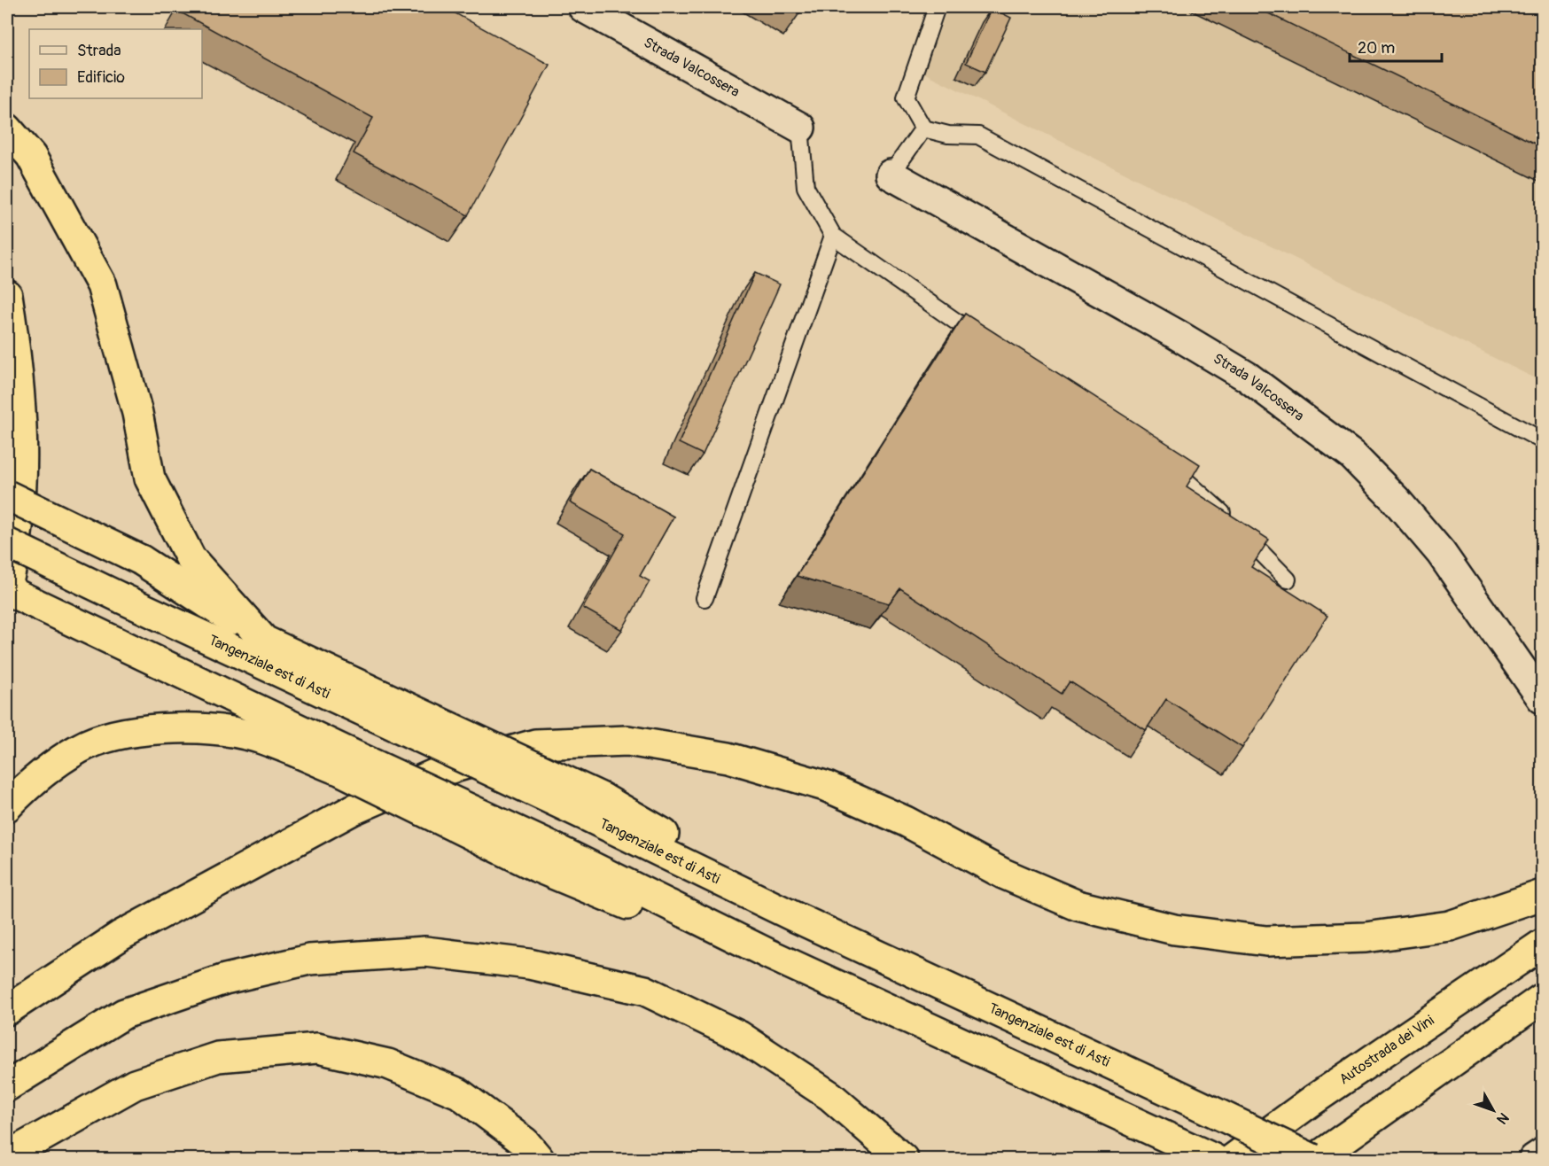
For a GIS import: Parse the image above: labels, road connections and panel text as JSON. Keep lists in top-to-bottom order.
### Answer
{
  "streets": {
    "highway": ["Tangenziale est di Asti", "Autostrada dei Vini"],
    "street": ["Strada Valcossera"]
  },
  "legend": ["Strada", "Edificio"],
  "scale_bar": "20 m",
  "north": "bottom right"
}
